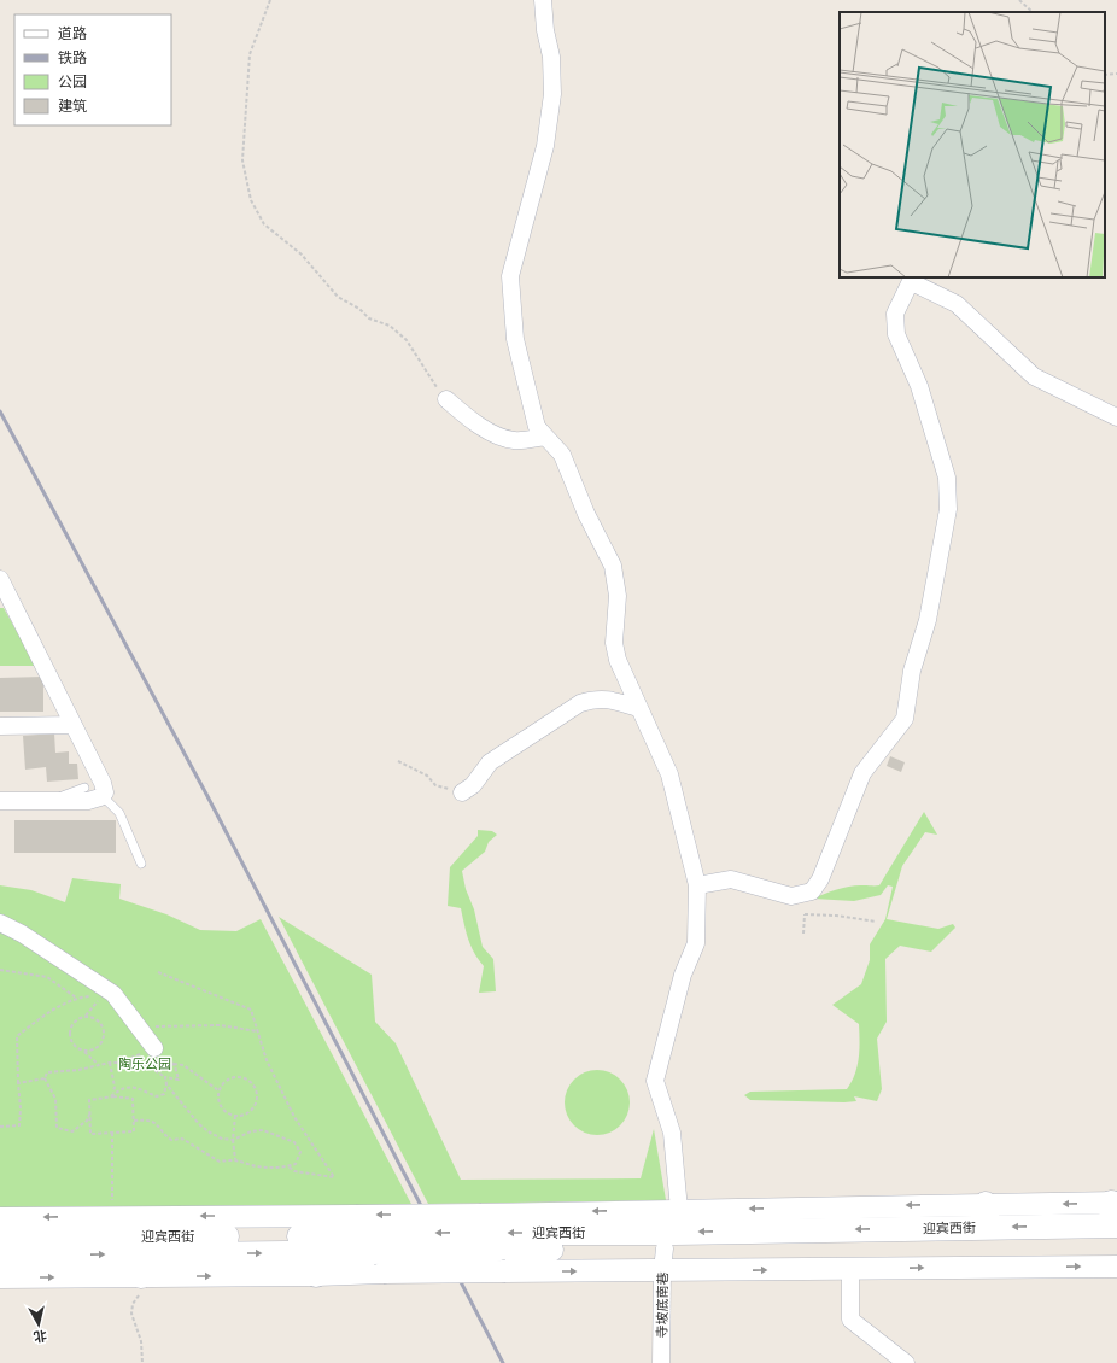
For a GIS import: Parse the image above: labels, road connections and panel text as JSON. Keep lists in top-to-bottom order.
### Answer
{
  "streets": {
    "main road": ["迎宾西街"],
    "street": ["寺坡底南巷"]
  },
  "crossings": [
    ["迎宾西街", "寺坡底南巷"]
  ],
  "parks": ["陶乐公园"],
  "legend": [
    "道路",
    "铁路",
    "公园",
    "建筑"
  ],
  "north": "bottom"
}
